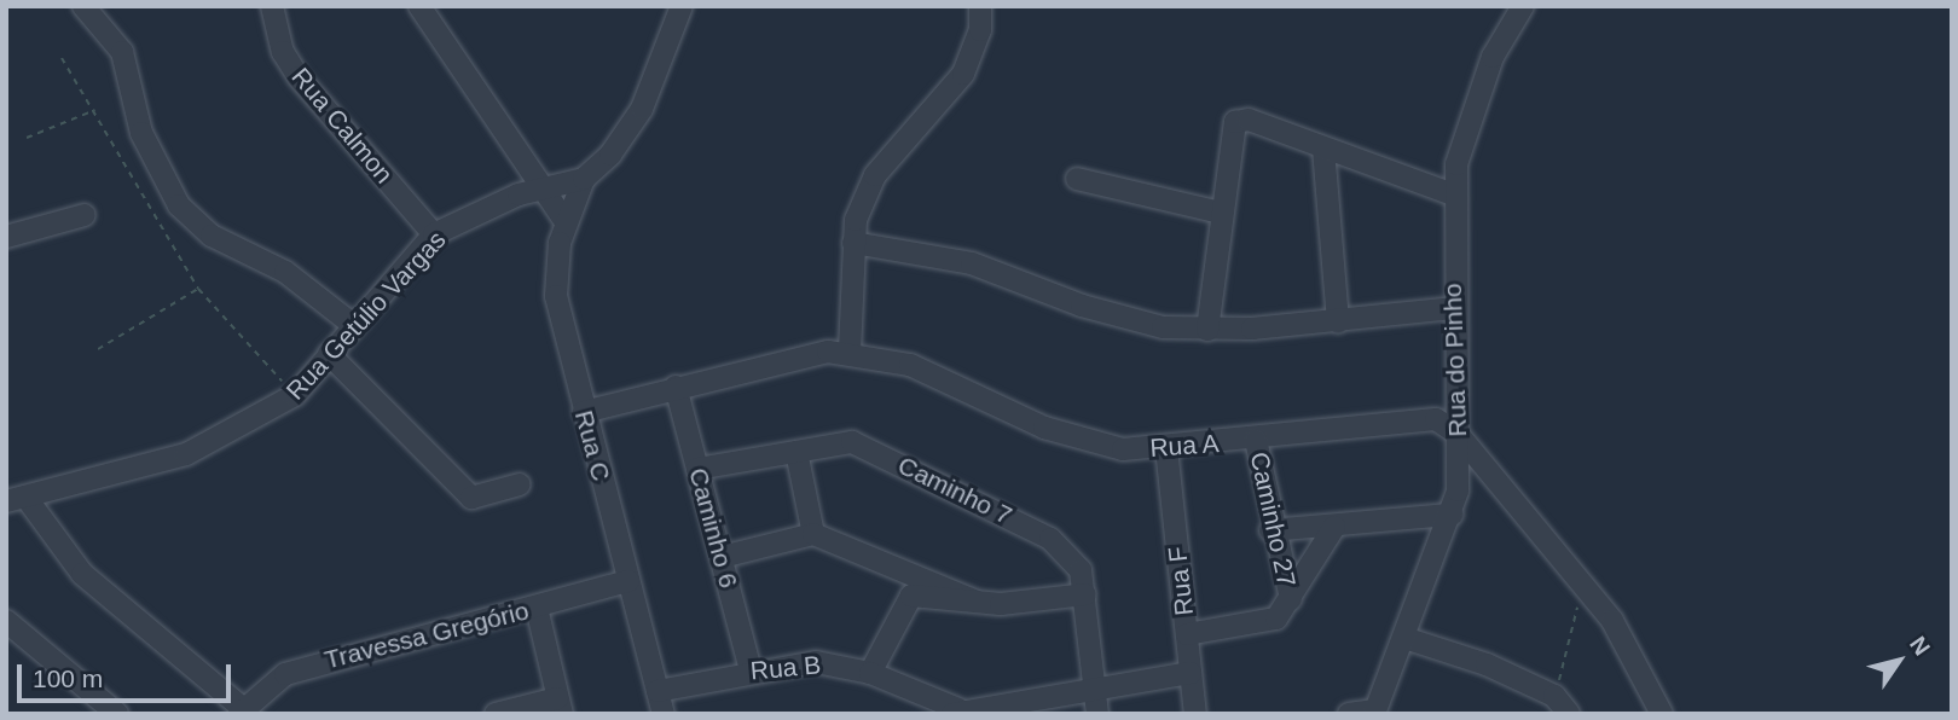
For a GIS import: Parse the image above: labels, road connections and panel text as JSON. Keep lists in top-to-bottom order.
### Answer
{
  "streets": {
    "street": [
      "Rua Calmon",
      "Rua Getúlio Vargas",
      "Rua do Pinho",
      "Rua C",
      "Rua A",
      "Caminho 7",
      "Caminho 27",
      "Caminho 6",
      "Rua F",
      "Travessa Gregório",
      "Rua B"
    ]
  },
  "crossings": [
    ["Rua Calmon", "Rua Getúlio Vargas"],
    ["Rua Getúlio Vargas", "Rua C"],
    ["Rua do Pinho", "Rua A"],
    ["Rua C", "Rua A"],
    ["Rua C", "Travessa Gregório"],
    ["Rua C", "Rua B"],
    ["Rua A", "Caminho 27"],
    ["Rua A", "Caminho 6"],
    ["Rua A", "Rua F"],
    ["Caminho 7", "Caminho 6"],
    ["Caminho 6", "Rua B"]
  ],
  "scale_bar": "100 m",
  "north": "top right"
}
